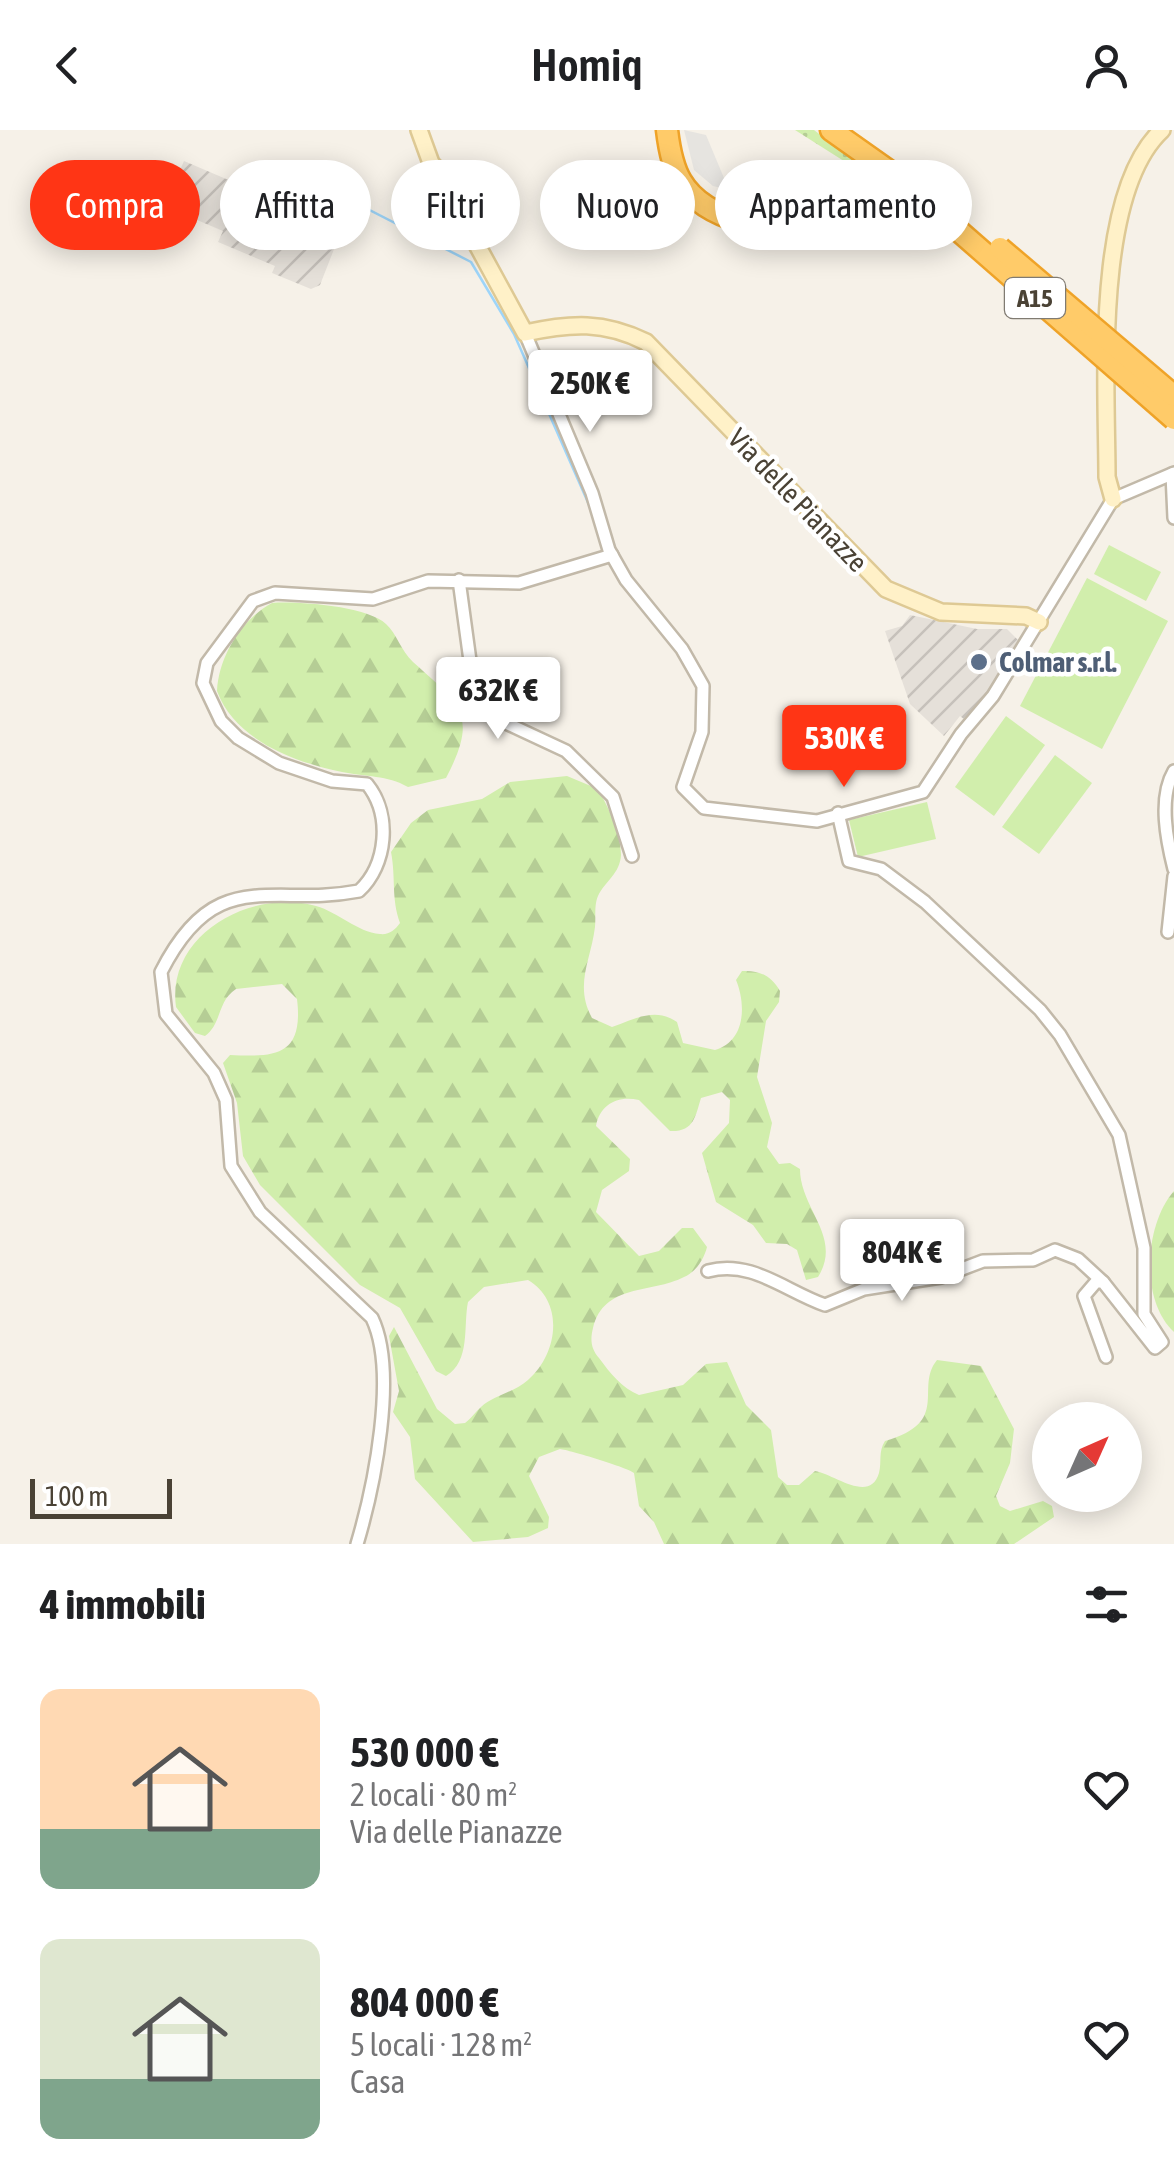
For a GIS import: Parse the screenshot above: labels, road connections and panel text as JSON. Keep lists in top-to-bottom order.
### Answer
{
  "streets": {
    "highway": ["A15"],
    "street": ["Via delle Pianazze"]
  },
  "places": ["Colmar s.r.l."],
  "scale_bar": "100 m",
  "north": "top right",
  "page": {
    "header": "Homiq",
    "chip": [
      "Compra",
      "Affitta",
      "Filtri",
      "Nuovo",
      "Appartamento"
    ],
    "price": [
      "250K €",
      "632K €",
      "530K €",
      "804K €"
    ],
    "scale": "100 m",
    "heading": "4 immobili",
    "list": [
      {
        "name": "530 000 €",
        "note": "2 locali · 80 m² · Via delle Pianazze"
      },
      {
        "name": "804 000 €",
        "note": "5 locali · 128 m² · Casa"
      }
    ]
  }
}
